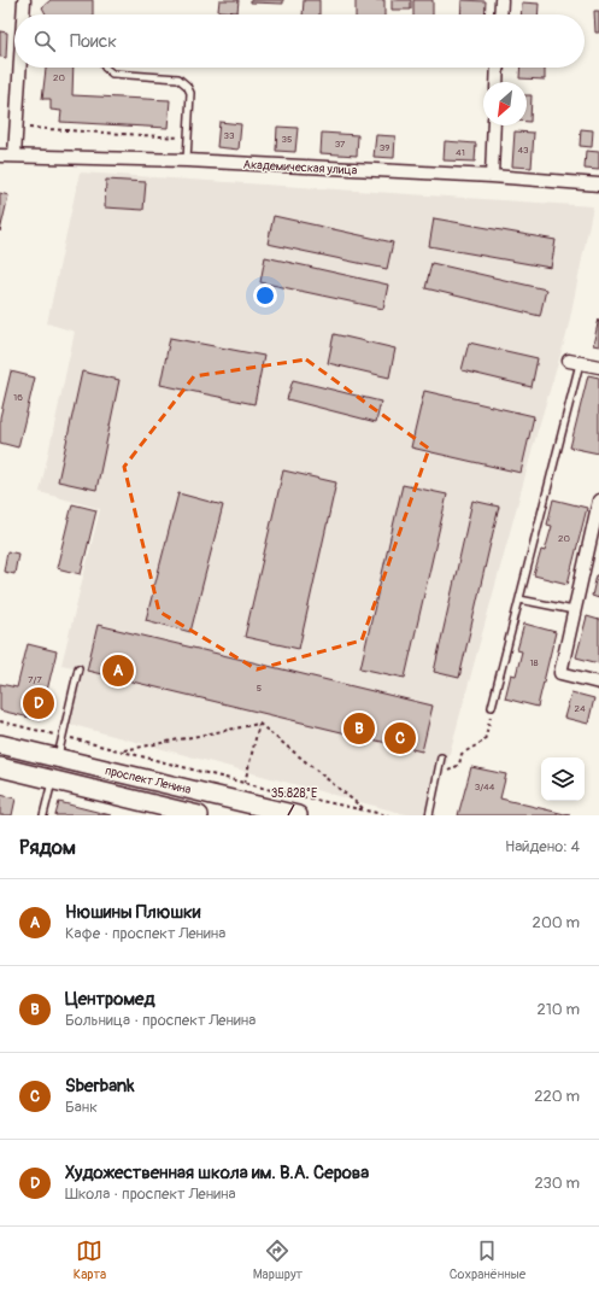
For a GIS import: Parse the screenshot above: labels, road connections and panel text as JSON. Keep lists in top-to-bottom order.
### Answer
{
  "streets": {
    "main road": ["проспект Ленина"],
    "street": ["Академическая улица"]
  },
  "house_numbers": [
    "20",
    "33",
    "35",
    "37",
    "39",
    "43",
    "41",
    "16",
    "20",
    "18",
    "7/7",
    "5",
    "24",
    "3/44"
  ],
  "north": "bottom left",
  "page": {
    "search": "Поиск",
    "pins": [
      "A",
      "D",
      "B",
      "C"
    ],
    "heading": ["Рядом", "Найдено: 4"],
    "list": [
      {
        "mark": "A",
        "name": "Нюшины Плюшки",
        "note": "Кафе · проспект Ленина",
        "value": "200 m"
      },
      {
        "mark": "B",
        "name": "Центромед",
        "note": "Больница · проспект Ленина",
        "value": "210 m"
      },
      {
        "mark": "C",
        "name": "Sberbank",
        "note": "Банк",
        "value": "220 m"
      },
      {
        "mark": "D",
        "name": "Художественная школа им. В.А. Серова",
        "note": "Школа · проспект Ленина",
        "value": "230 m"
      }
    ],
    "nav": ["Карта", "Маршрут", "Сохранённые"]
  },
  "coordinates": ["35.828°E"]
}
